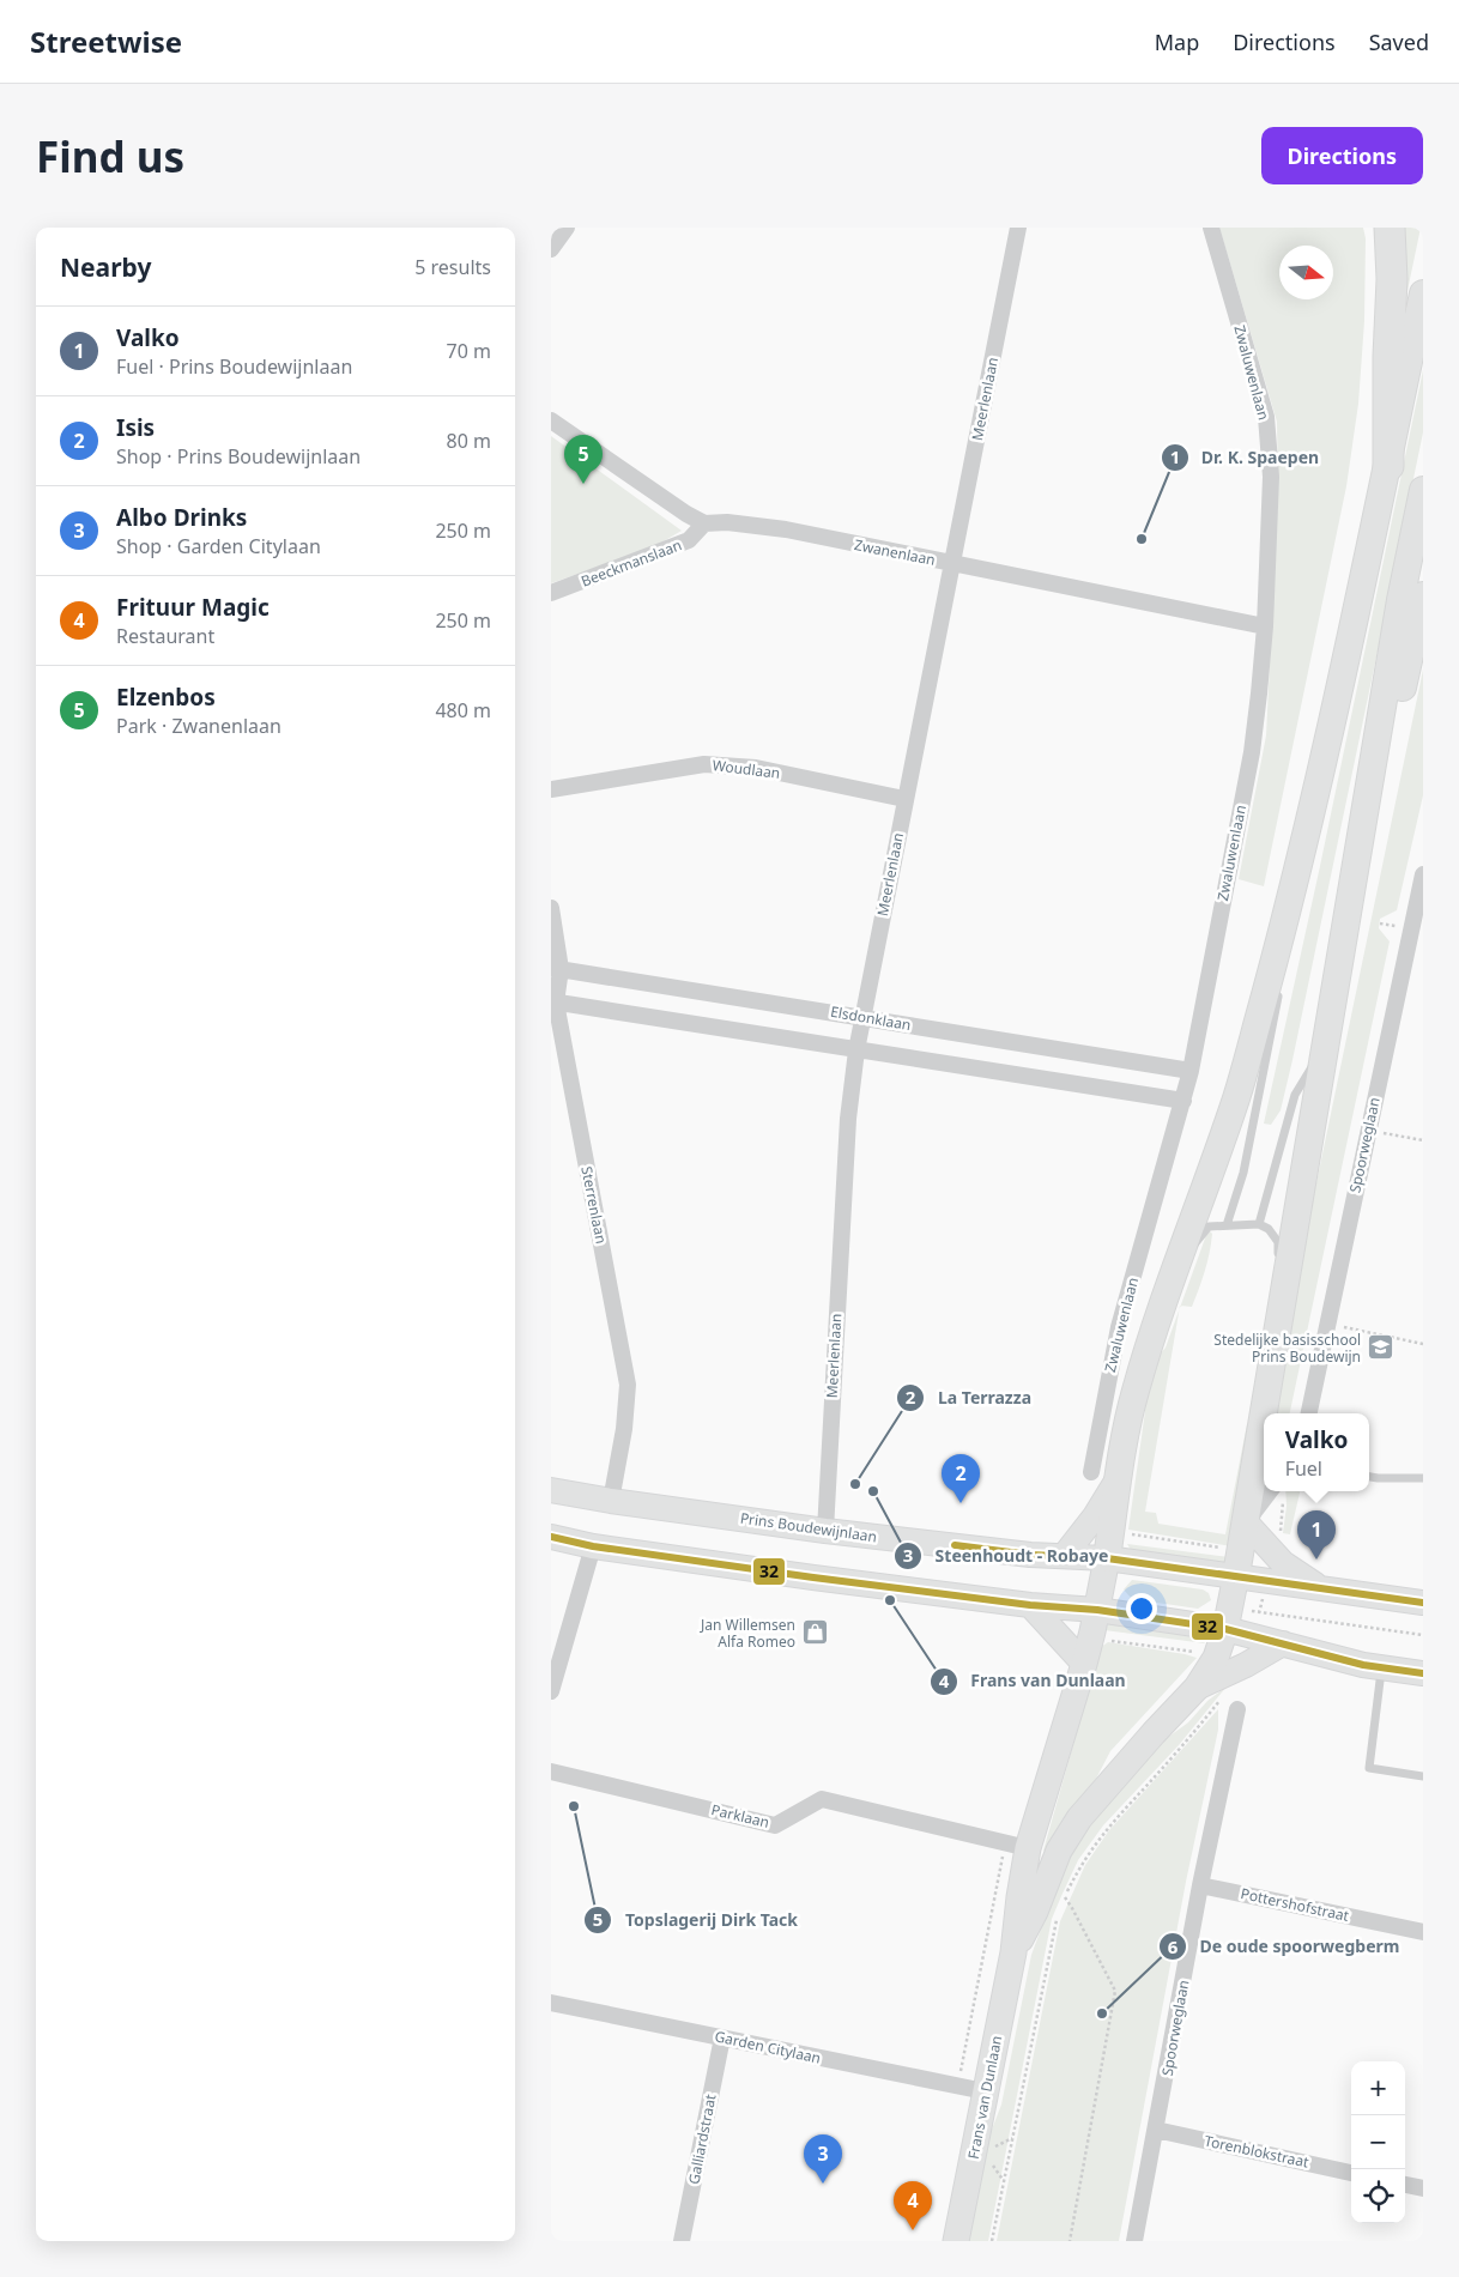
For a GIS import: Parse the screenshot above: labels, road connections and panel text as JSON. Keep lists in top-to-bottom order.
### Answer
{
  "streets": {
    "main road": ["Prins Boudewijnlaan", "Frans van Dunlaan"],
    "street": [
      "Zwaluwenlaan",
      "Meerlenlaan",
      "Zwanenlaan",
      "Beeckmanslaan",
      "Woudlaan",
      "Elsdonklaan",
      "Spoorweglaan",
      "Sterrenlaan",
      "Parklaan",
      "Pottershofstraat",
      "Garden Citylaan",
      "Galliardstraat",
      "Torenblokstraat"
    ]
  },
  "crossings": [
    ["Zwaluwenlaan", "Zwanenlaan"],
    ["Zwaluwenlaan", "Elsdonklaan"],
    ["Meerlenlaan", "Zwanenlaan"],
    ["Meerlenlaan", "Woudlaan"],
    ["Meerlenlaan", "Elsdonklaan"],
    ["Meerlenlaan", "Prins Boudewijnlaan"],
    ["Zwanenlaan", "Beeckmanslaan"],
    ["Elsdonklaan", "Sterrenlaan"],
    ["Spoorweglaan", "Pottershofstraat"],
    ["Spoorweglaan", "Torenblokstraat"],
    ["Sterrenlaan", "Prins Boudewijnlaan"],
    ["Prins Boudewijnlaan", "Frans van Dunlaan"],
    ["Parklaan", "Frans van Dunlaan"],
    ["Garden Citylaan", "Frans van Dunlaan"],
    ["Garden Citylaan", "Galliardstraat"]
  ],
  "places": {
    "other": [
      "Dr. K. Spaepen",
      "La Terrazza",
      "Steenhoudt - Robaye",
      "Frans van Dunlaan",
      "Topslagerij Dirk Tack",
      "De oude spoorwegberm"
    ],
    "school or university": ["Stedelijke basisschool Prins Boudewijn"],
    "shop": ["Jan Willemsen Alfa Romeo"]
  },
  "lines": ["transit line 32"],
  "north": "right",
  "page": {
    "header": "Streetwise",
    "nav": ["Map", "Directions", "Saved"],
    "buttons": "Directions",
    "title": "Find us",
    "heading": ["Nearby", "5 results"],
    "list": [
      {
        "mark": "1",
        "name": "Valko",
        "note": "Fuel · Prins Boudewijnlaan",
        "value": "70 m"
      },
      {
        "mark": "2",
        "name": "Isis",
        "note": "Shop · Prins Boudewijnlaan",
        "value": "80 m"
      },
      {
        "mark": "3",
        "name": "Albo Drinks",
        "note": "Shop · Garden Citylaan",
        "value": "250 m"
      },
      {
        "mark": "4",
        "name": "Frituur Magic",
        "note": "Restaurant",
        "value": "250 m"
      },
      {
        "mark": "5",
        "name": "Elzenbos",
        "note": "Park · Zwanenlaan",
        "value": "480 m"
      }
    ],
    "pins": [
      "5",
      "2",
      "1",
      "3",
      "4"
    ],
    "popup": ["Valko", "Fuel"],
    "map_buttons": ["+", "−"]
  }
}
